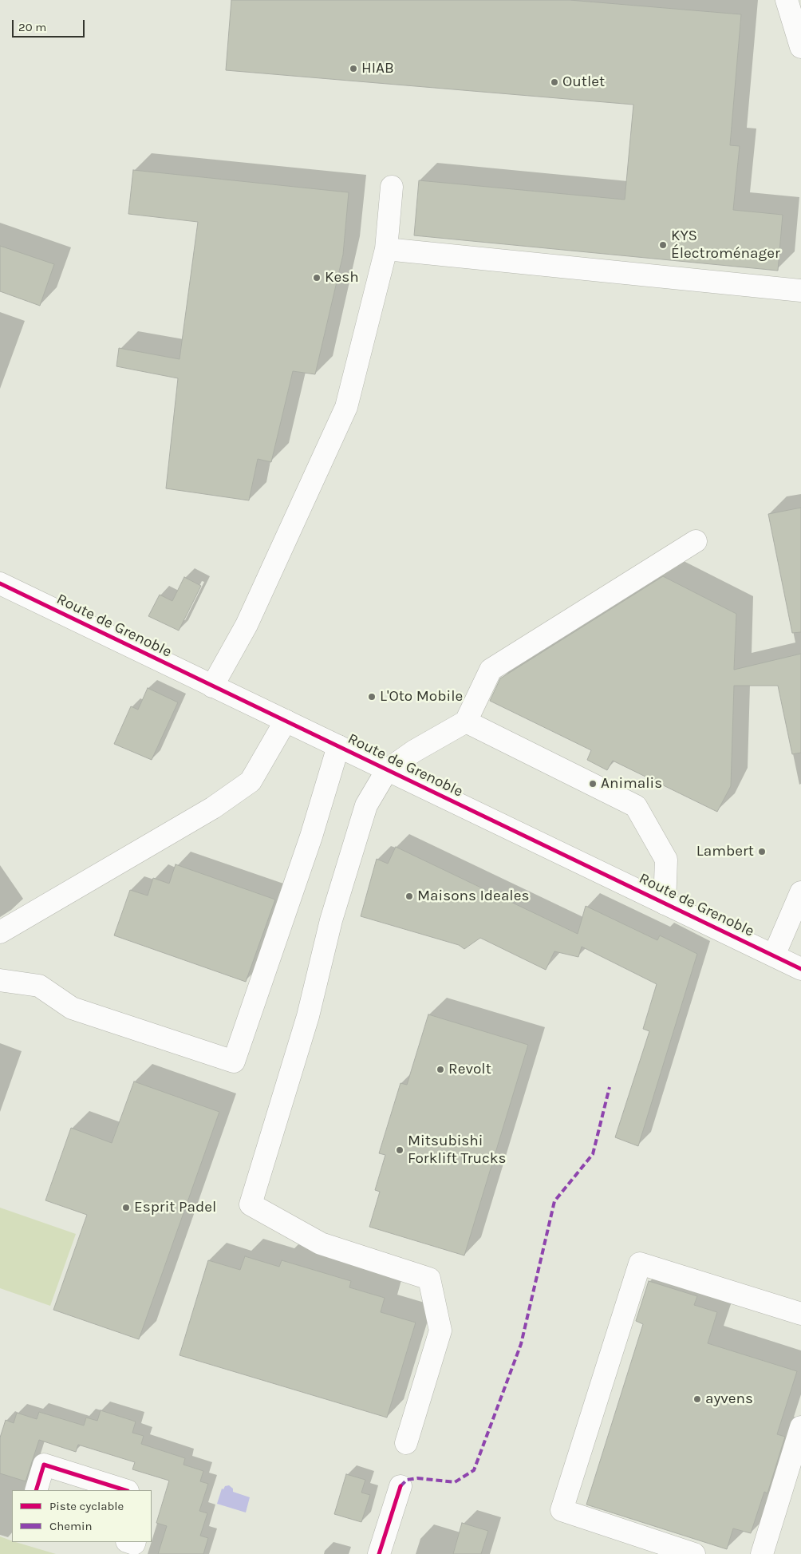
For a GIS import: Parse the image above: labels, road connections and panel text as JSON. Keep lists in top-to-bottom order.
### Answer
{
  "streets": {
    "main road": ["Route de Grenoble"]
  },
  "places": [
    "HIAB",
    "Outlet",
    "KYS Électroménager",
    "Kesh",
    "L'Oto Mobile",
    "Animalis",
    "Lambert",
    "Maisons Ideales",
    "Revolt",
    "Mitsubishi Forklift Trucks",
    "Esprit Padel",
    "ayvens"
  ],
  "legend": ["Piste cyclable", "Chemin"],
  "scale_bar": "20 m"
}
